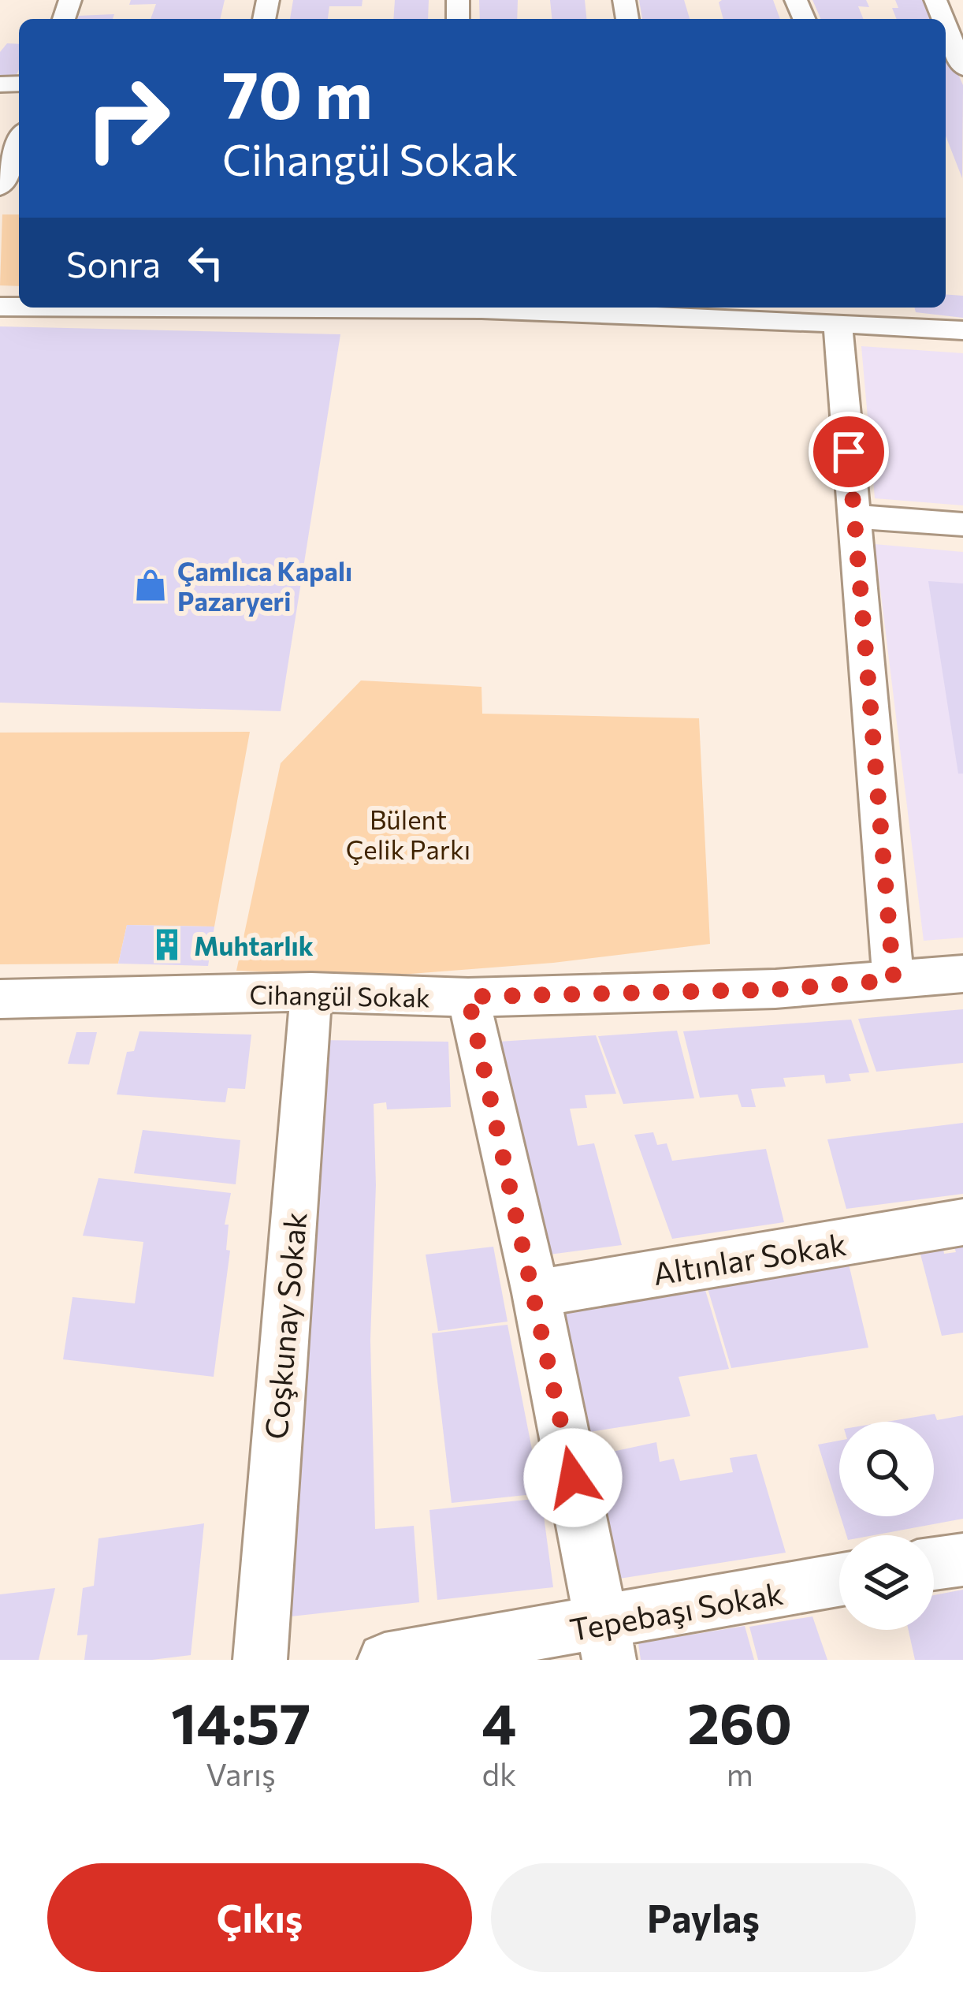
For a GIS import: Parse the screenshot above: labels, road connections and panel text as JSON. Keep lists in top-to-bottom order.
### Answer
{
  "streets": {
    "street": [
      "Cihangül Sokak",
      "Altınlar Sokak",
      "Coşkunay Sokak",
      "Tepebaşı Sokak"
    ]
  },
  "crossings": [
    ["Cihangül Sokak", "Coşkunay Sokak"]
  ],
  "parks": ["Bülent Çelik Parkı"],
  "places": {
    "shop": ["Çamlıca Kapalı Pazaryeri"],
    "building": ["Muhtarlık"]
  },
  "page": {
    "turn": ["70 m", "Cihangül Sokak"],
    "then": "Sonra",
    "eta": [
      "14:57",
      "Varış",
      "4",
      "dk",
      "260",
      "m"
    ],
    "buttons": ["Çıkış", "Paylaş"]
  }
}
